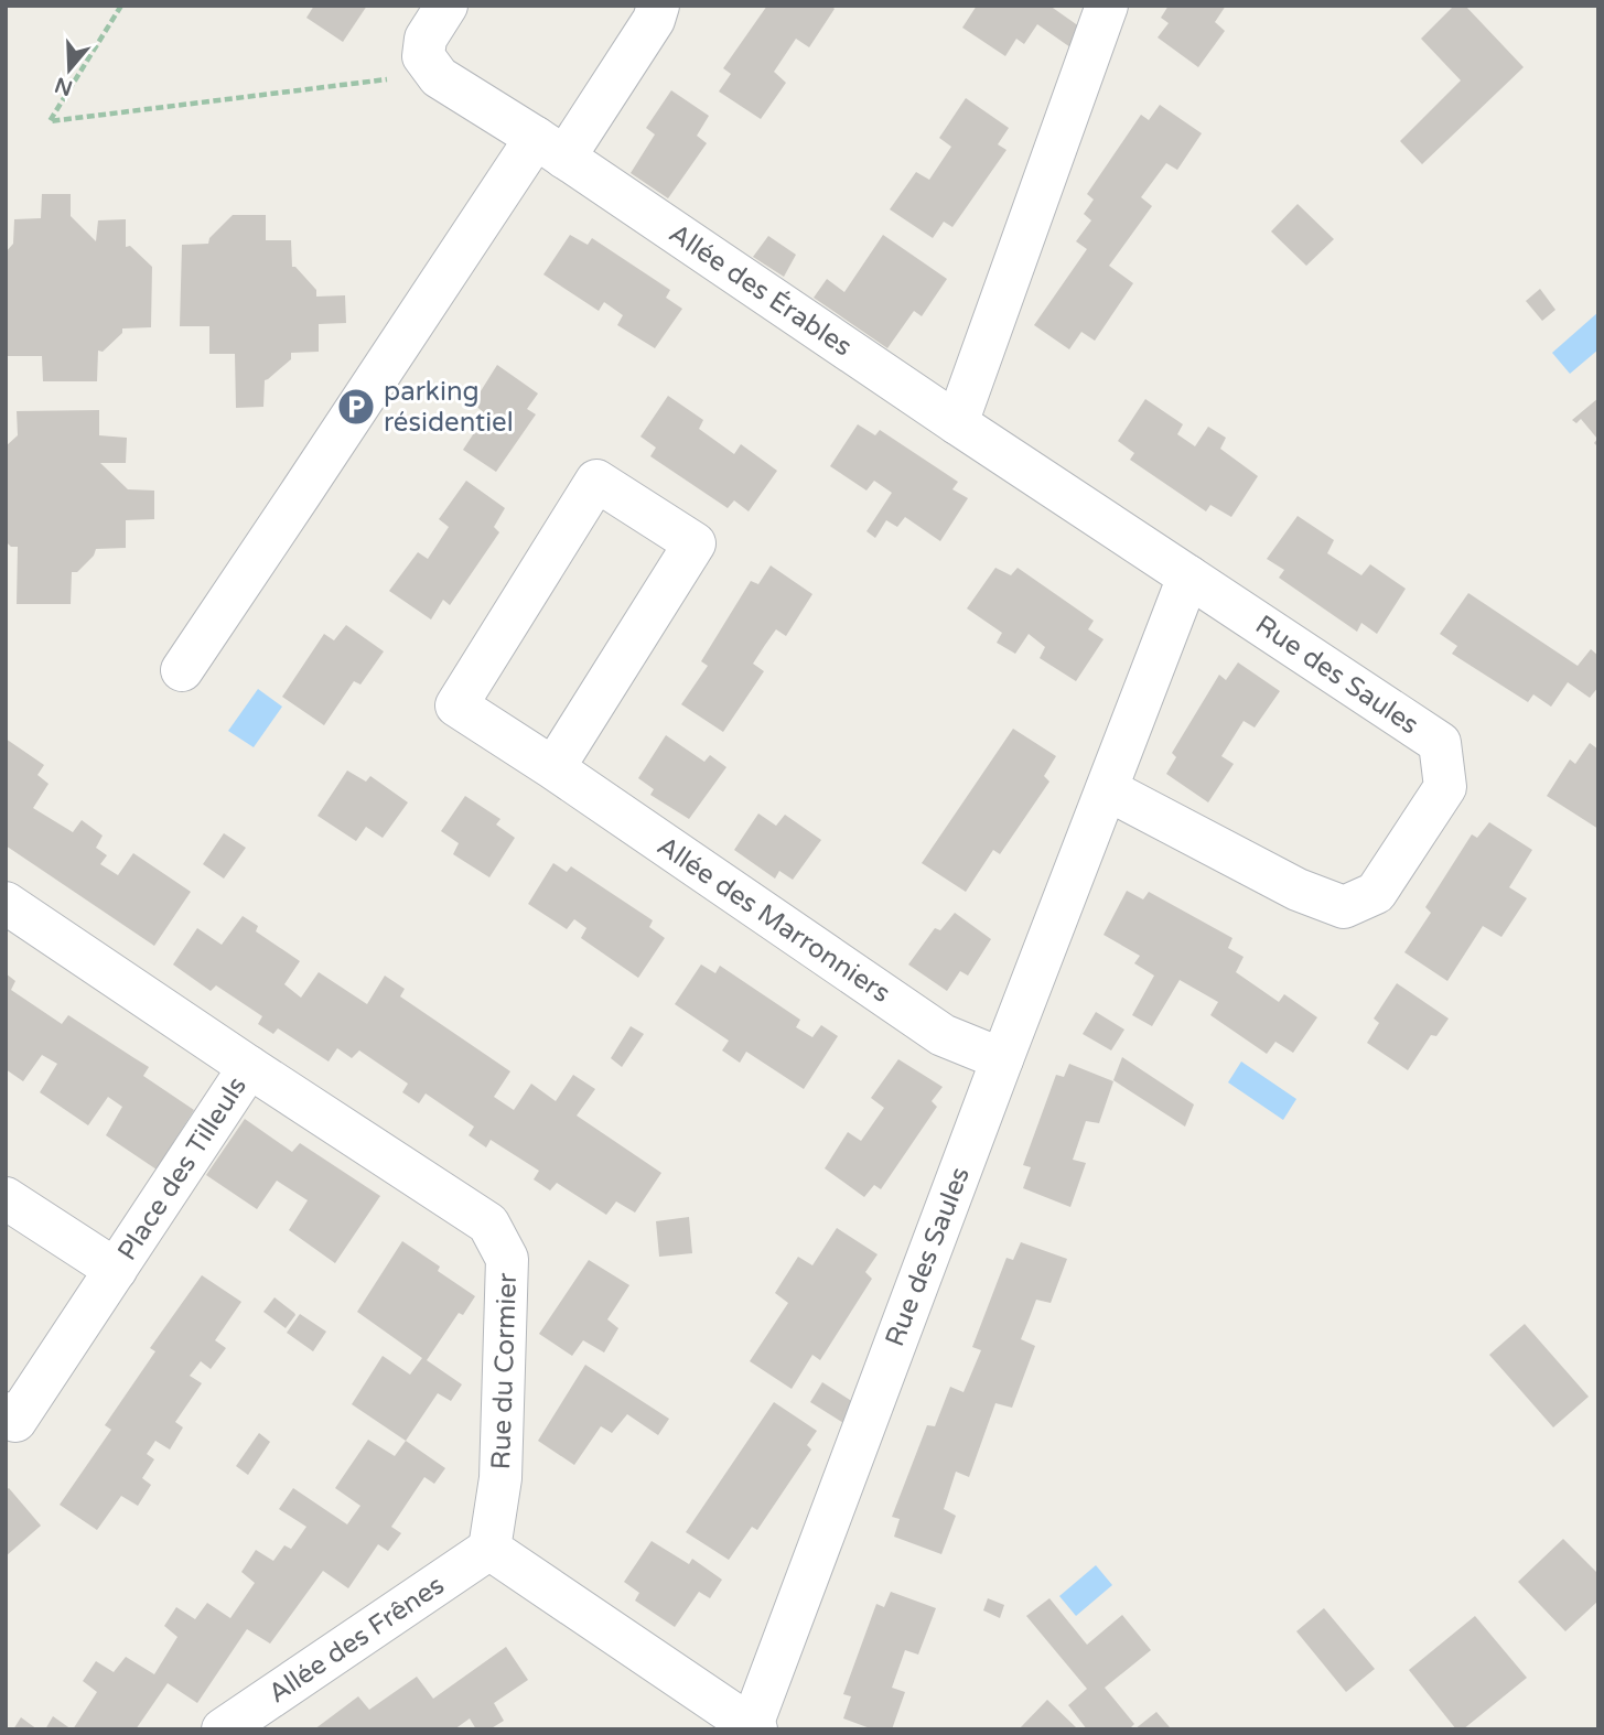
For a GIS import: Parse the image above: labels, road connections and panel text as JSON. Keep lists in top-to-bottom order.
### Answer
{
  "streets": {
    "street": [
      "Allée des Érables",
      "Rue des Saules",
      "Allée des Marronniers",
      "Place des Tilleuls",
      "Rue du Cormier",
      "Allée des Frênes"
    ]
  },
  "crossings": [
    ["Allée des Érables", "Rue des Saules"],
    ["Rue des Saules", "Allée des Marronniers"],
    ["Place des Tilleuls", "Rue du Cormier"],
    ["Rue du Cormier", "Allée des Frênes"]
  ],
  "places": {
    "parking": ["parking résidentiel"]
  },
  "north": "bottom"
}
